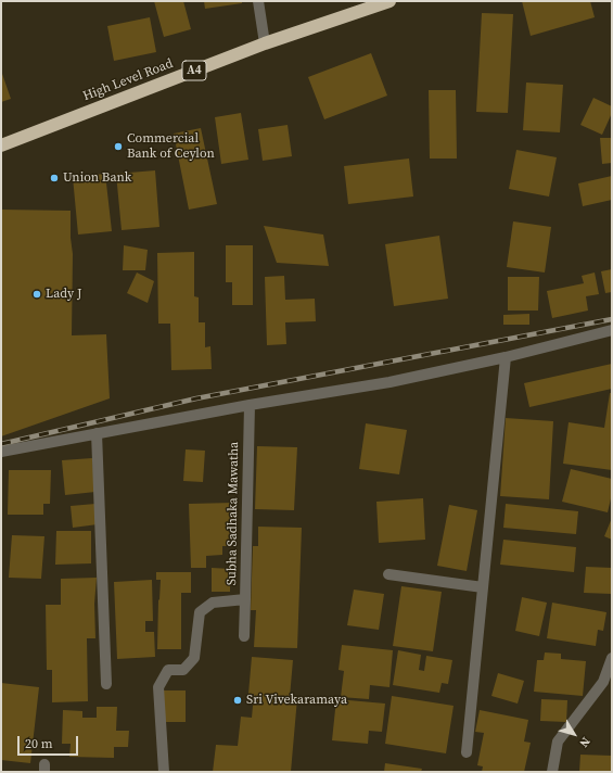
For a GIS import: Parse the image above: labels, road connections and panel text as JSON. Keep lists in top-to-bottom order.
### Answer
{
  "streets": {
    "highway": ["A4", "High Level Road"],
    "street": ["Subha Sadhaka Mawatha"]
  },
  "places": [
    "Commercial Bank of Ceylon",
    "Union Bank",
    "Lady J",
    "Sri Vivekaramaya"
  ],
  "scale_bar": "20 m",
  "north": "bottom right"
}
